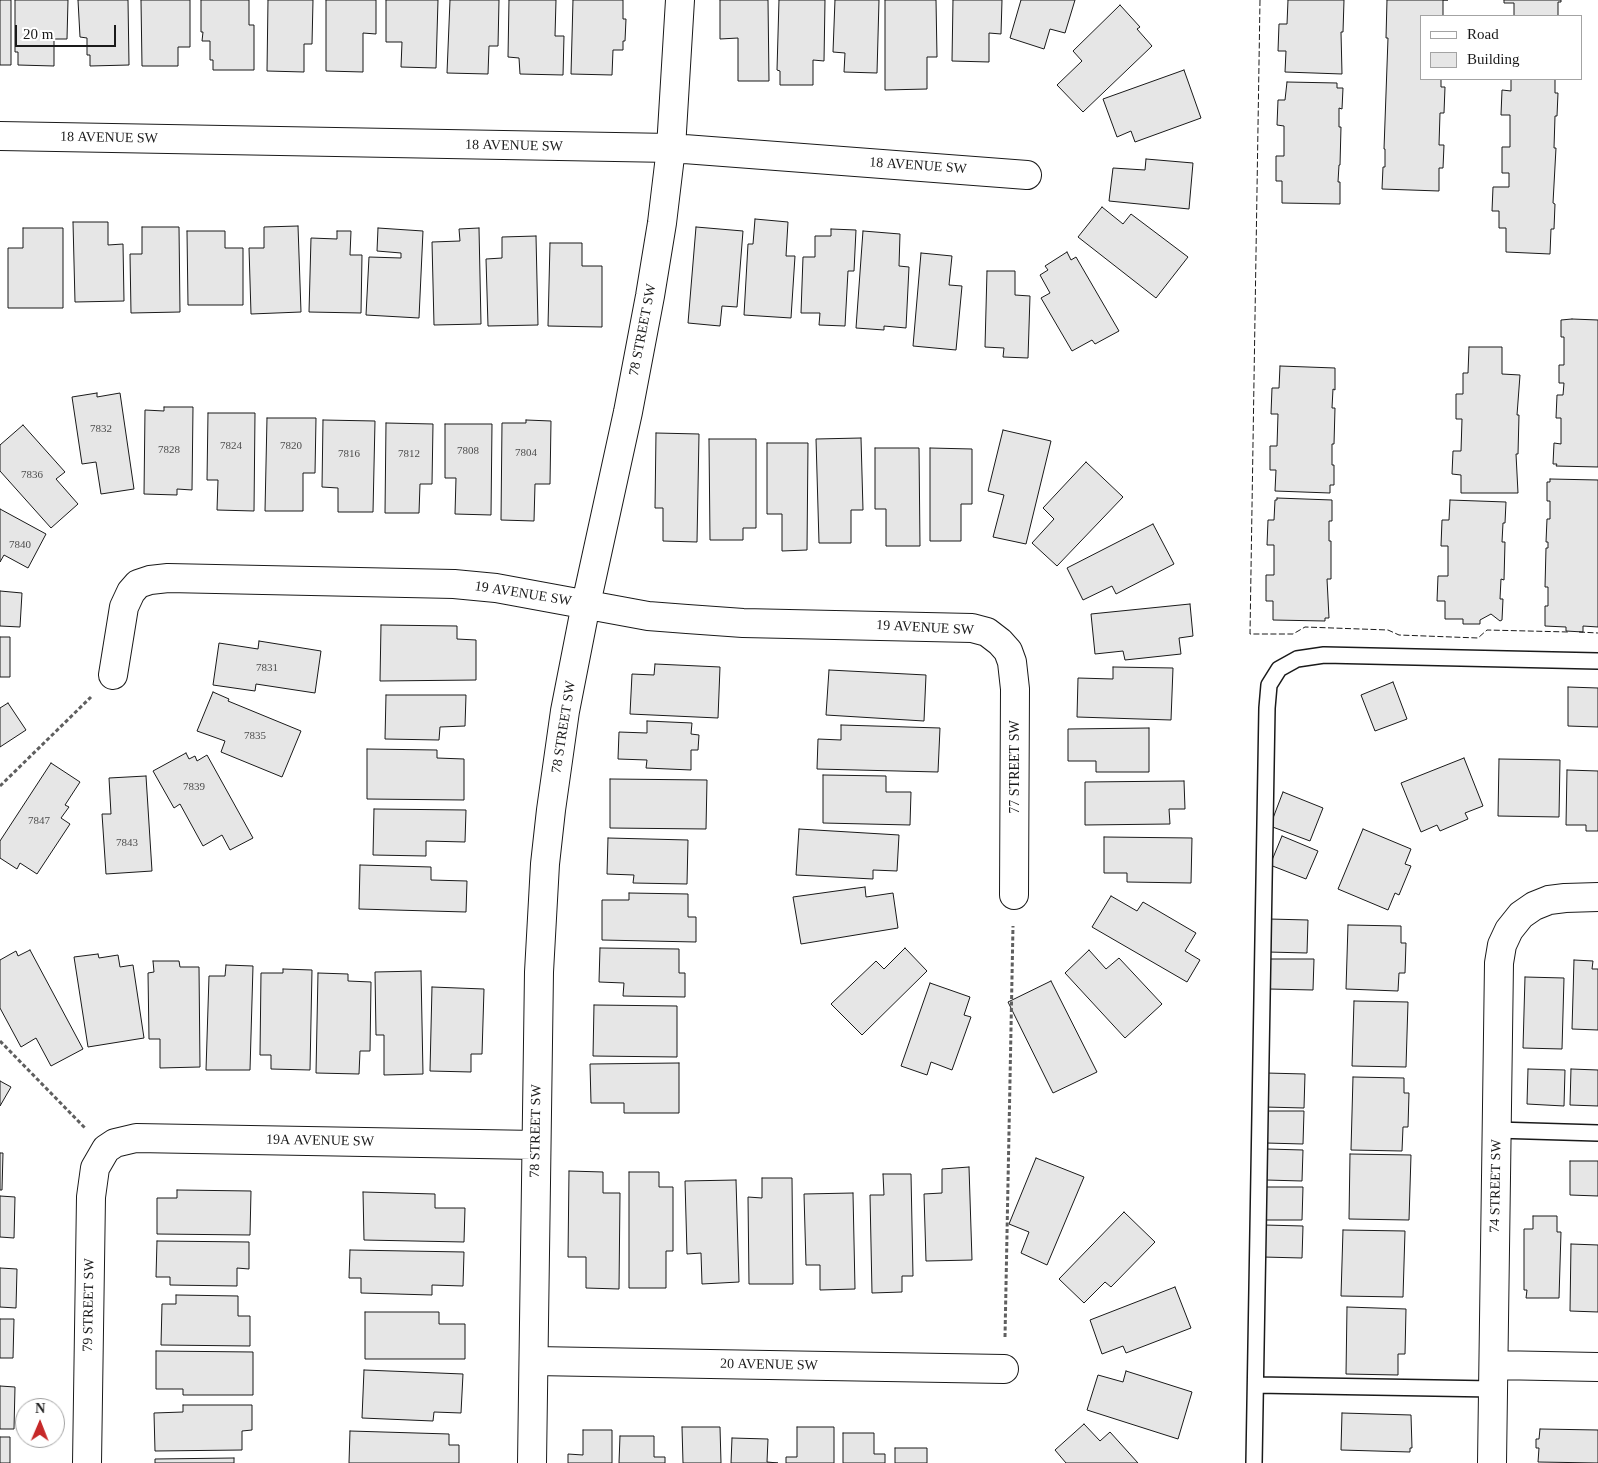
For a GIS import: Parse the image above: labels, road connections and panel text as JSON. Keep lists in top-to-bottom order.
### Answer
{
  "streets": {
    "street": [
      "18 AVENUE SW",
      "78 STREET SW",
      "19 AVENUE SW",
      "77 STREET SW",
      "19A AVENUE SW",
      "74 STREET SW",
      "79 STREET SW",
      "20 AVENUE SW"
    ]
  },
  "crossings": [
    ["18 AVENUE SW", "78 STREET SW"],
    ["78 STREET SW", "19 AVENUE SW"],
    ["78 STREET SW", "19A AVENUE SW"],
    ["78 STREET SW", "20 AVENUE SW"],
    ["19 AVENUE SW", "77 STREET SW"],
    ["19A AVENUE SW", "79 STREET SW"]
  ],
  "house_numbers": [
    "7832",
    "7824",
    "7820",
    "7828",
    "7808",
    "7804",
    "7816",
    "7812",
    "7836",
    "7840",
    "7831",
    "7835",
    "7839",
    "7847",
    "7843"
  ],
  "legend": ["Road", "Building"],
  "scale_bar": "20 m",
  "north": "top"
}
